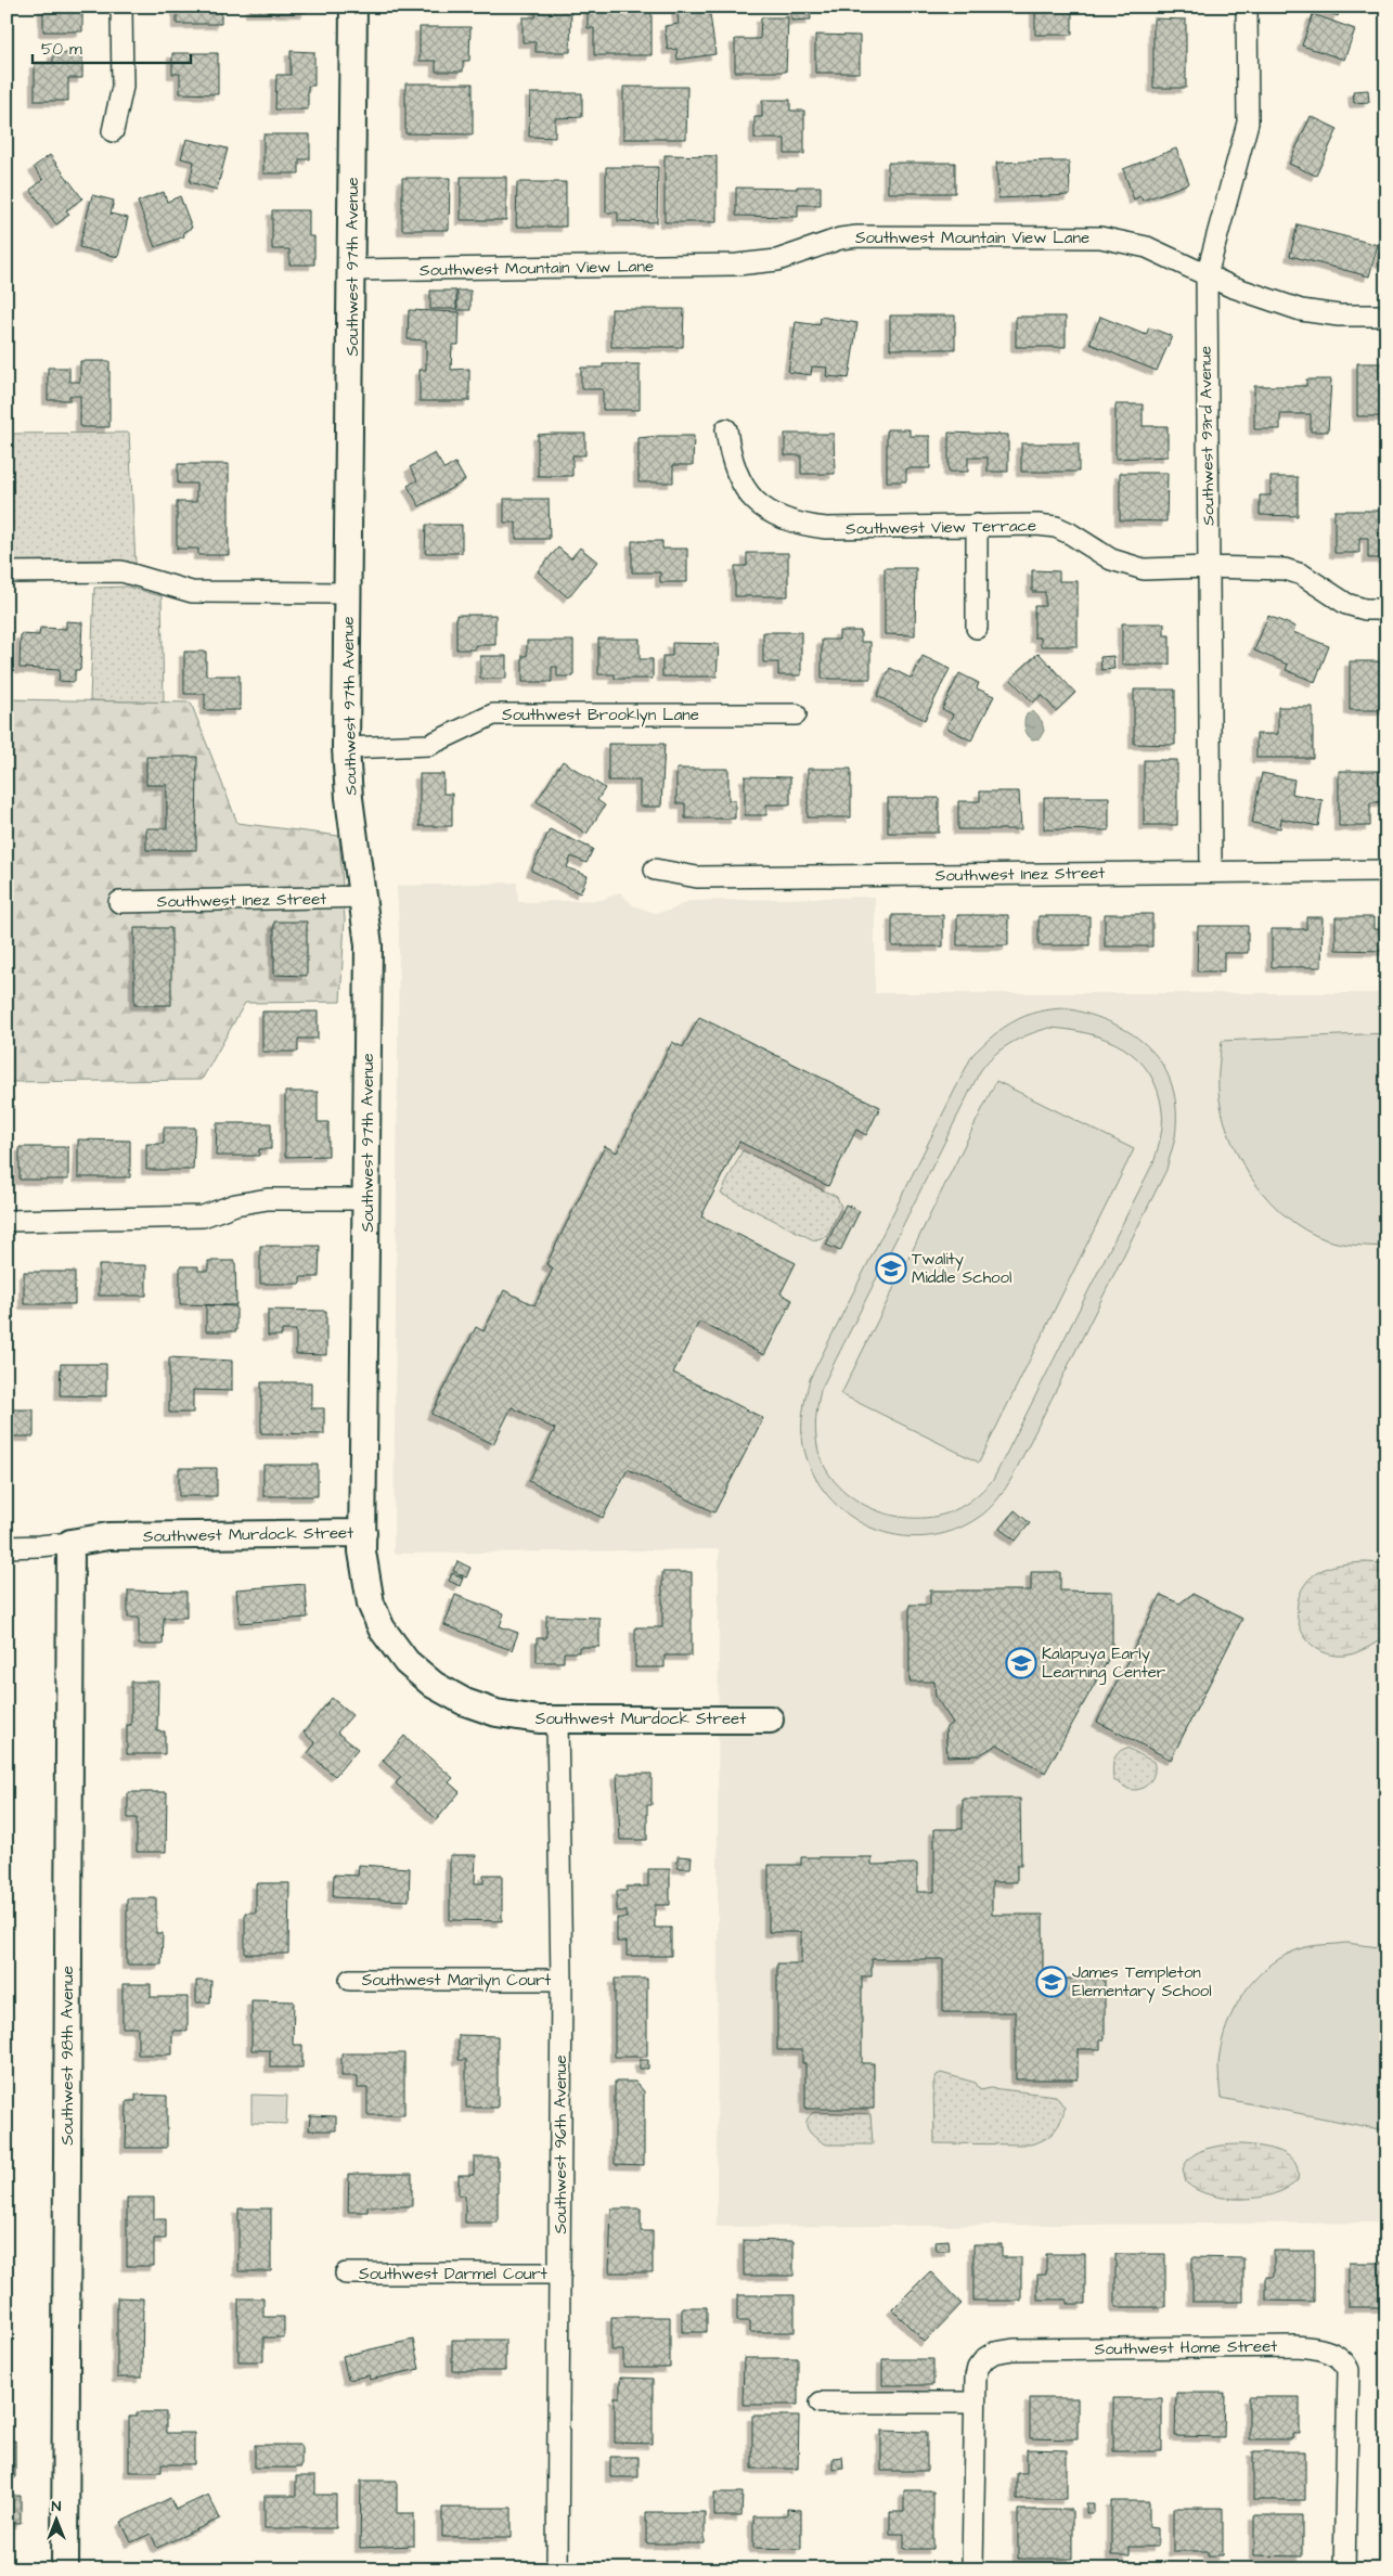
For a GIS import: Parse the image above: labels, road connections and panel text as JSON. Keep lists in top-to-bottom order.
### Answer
{
  "streets": {
    "street": [
      "Southwest Mountain View Lane",
      "Southwest 97th Avenue",
      "Southwest 93rd Avenue",
      "Southwest View Terrace",
      "Southwest Brooklyn Lane",
      "Southwest Inez Street",
      "Southwest Murdock Street",
      "Southwest Marilyn Court",
      "Southwest 98th Avenue",
      "Southwest 96th Avenue",
      "Southwest Darmel Court",
      "Southwest Home Street"
    ]
  },
  "crossings": [
    ["Southwest Mountain View Lane", "Southwest 97th Avenue"],
    ["Southwest Mountain View Lane", "Southwest 93rd Avenue"],
    ["Southwest 97th Avenue", "Southwest Brooklyn Lane"],
    ["Southwest 97th Avenue", "Southwest Inez Street"],
    ["Southwest 97th Avenue", "Southwest Murdock Street"],
    ["Southwest 93rd Avenue", "Southwest View Terrace"],
    ["Southwest 93rd Avenue", "Southwest Inez Street"],
    ["Southwest Murdock Street", "Southwest 98th Avenue"],
    ["Southwest Murdock Street", "Southwest 96th Avenue"],
    ["Southwest Marilyn Court", "Southwest 96th Avenue"],
    ["Southwest 96th Avenue", "Southwest Darmel Court"]
  ],
  "places": {
    "school or university": ["Twality Middle School", "Kalapuya Early Learning Center", "James Templeton Elementary School"]
  },
  "scale_bar": "50 m",
  "north": "top"
}
